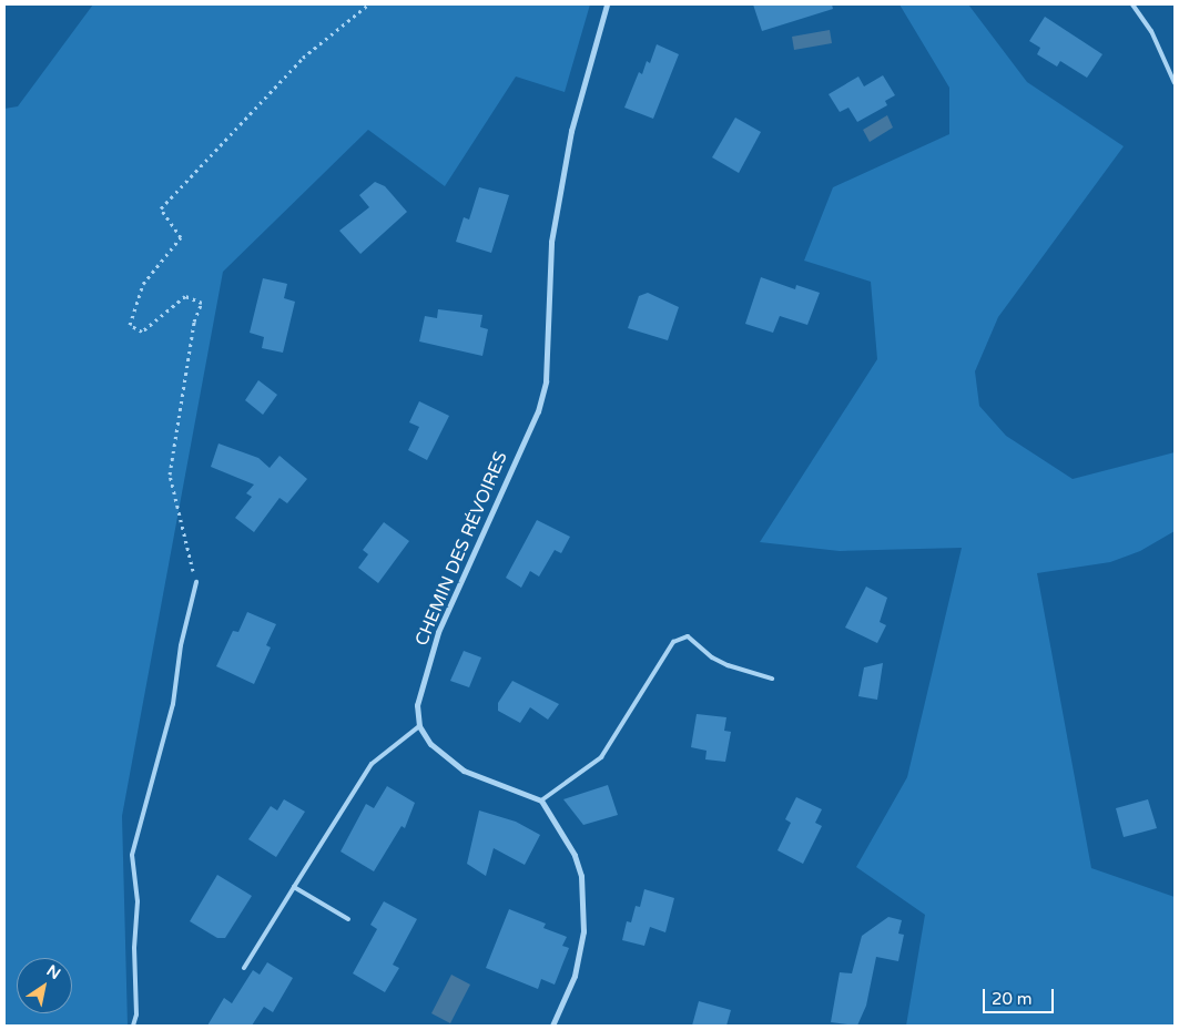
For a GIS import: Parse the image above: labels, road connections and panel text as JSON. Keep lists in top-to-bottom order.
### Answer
{
  "streets": {
    "street": ["CHEMIN DES RÉVOIRES"]
  },
  "scale_bar": "20 m",
  "north": "top right"
}
